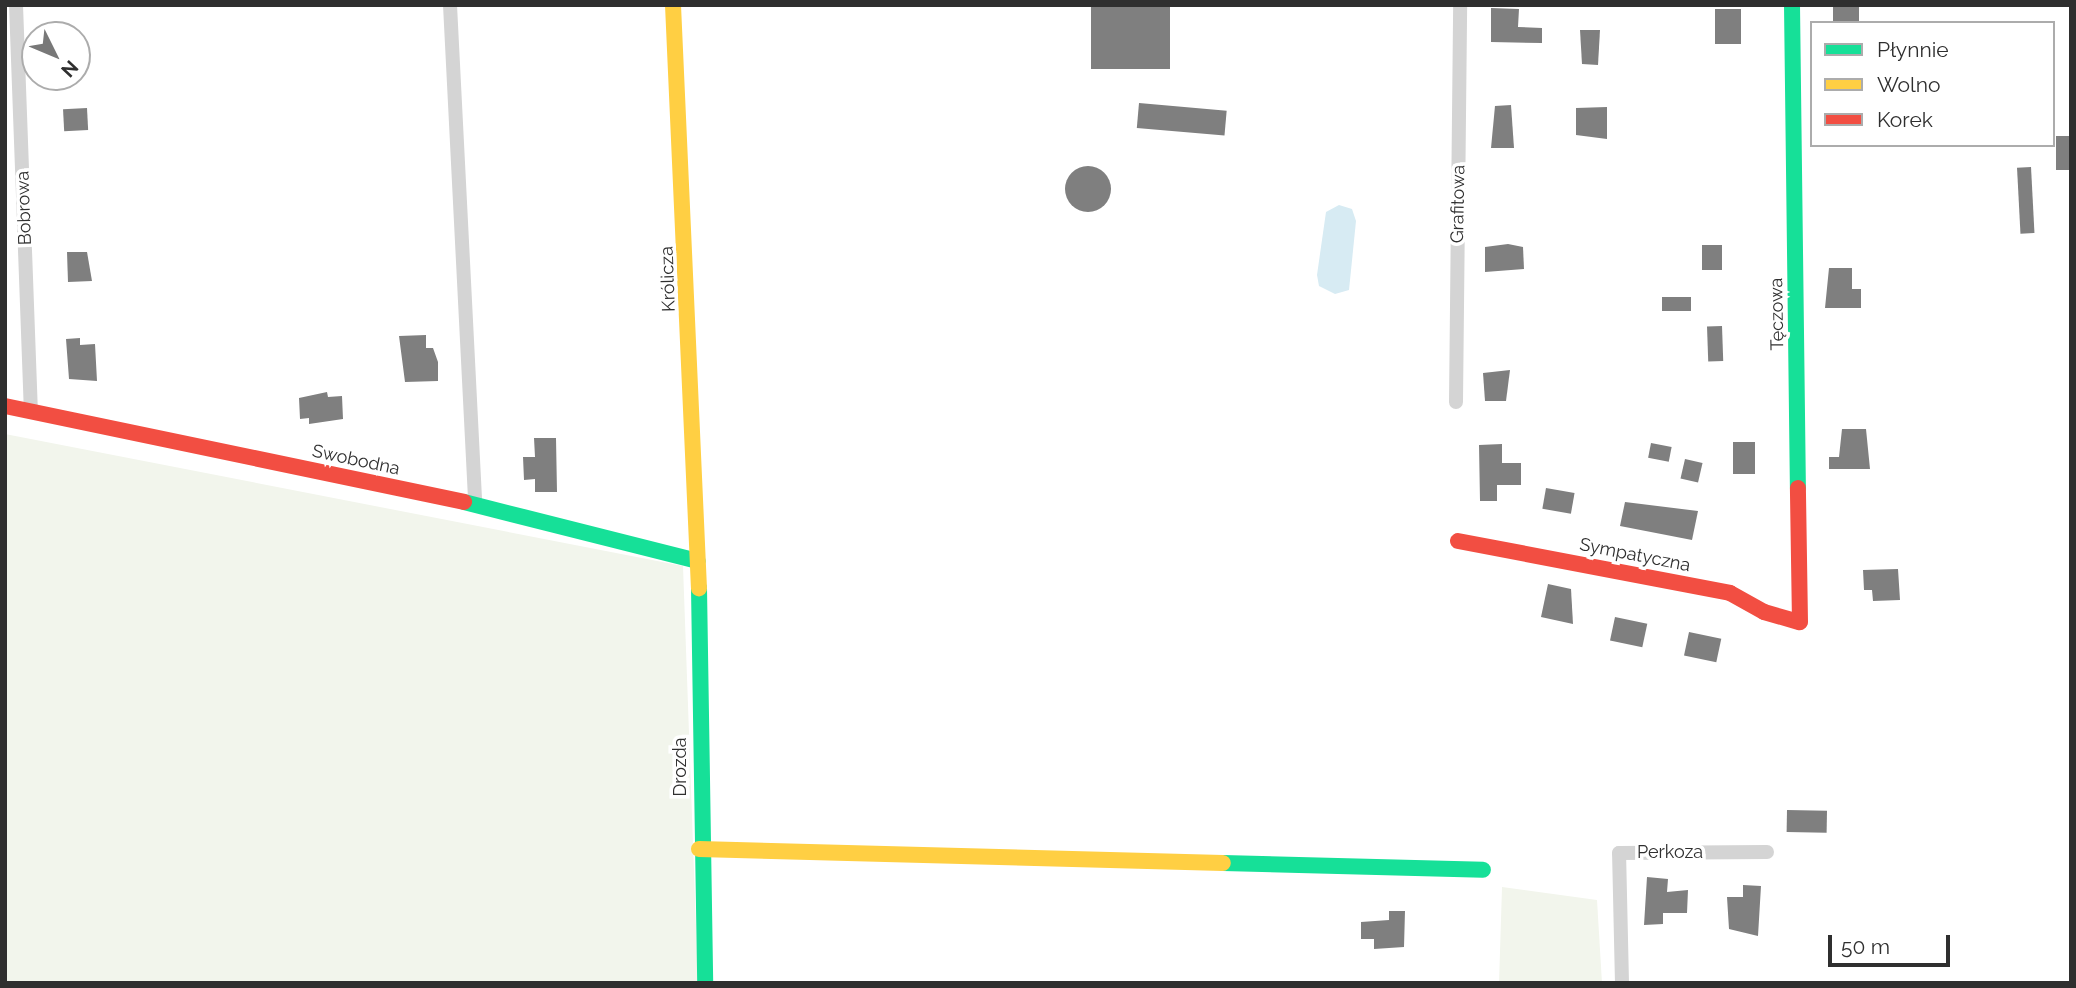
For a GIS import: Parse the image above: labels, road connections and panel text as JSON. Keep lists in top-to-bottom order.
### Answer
{
  "streets": {
    "street": [
      "Grafitowa",
      "Bobrowa",
      "Królicza",
      "Tęczowa",
      "Swobodna",
      "Sympatyczna",
      "Drozda",
      "Perkoza"
    ]
  },
  "crossings": [
    ["Bobrowa", "Swobodna"],
    ["Królicza", "Swobodna"],
    ["Królicza", "Drozda"],
    ["Tęczowa", "Sympatyczna"],
    ["Swobodna", "Drozda"]
  ],
  "legend": ["Płynnie", "Wolno", "Korek"],
  "scale_bar": "50 m",
  "north": "bottom right"
}
